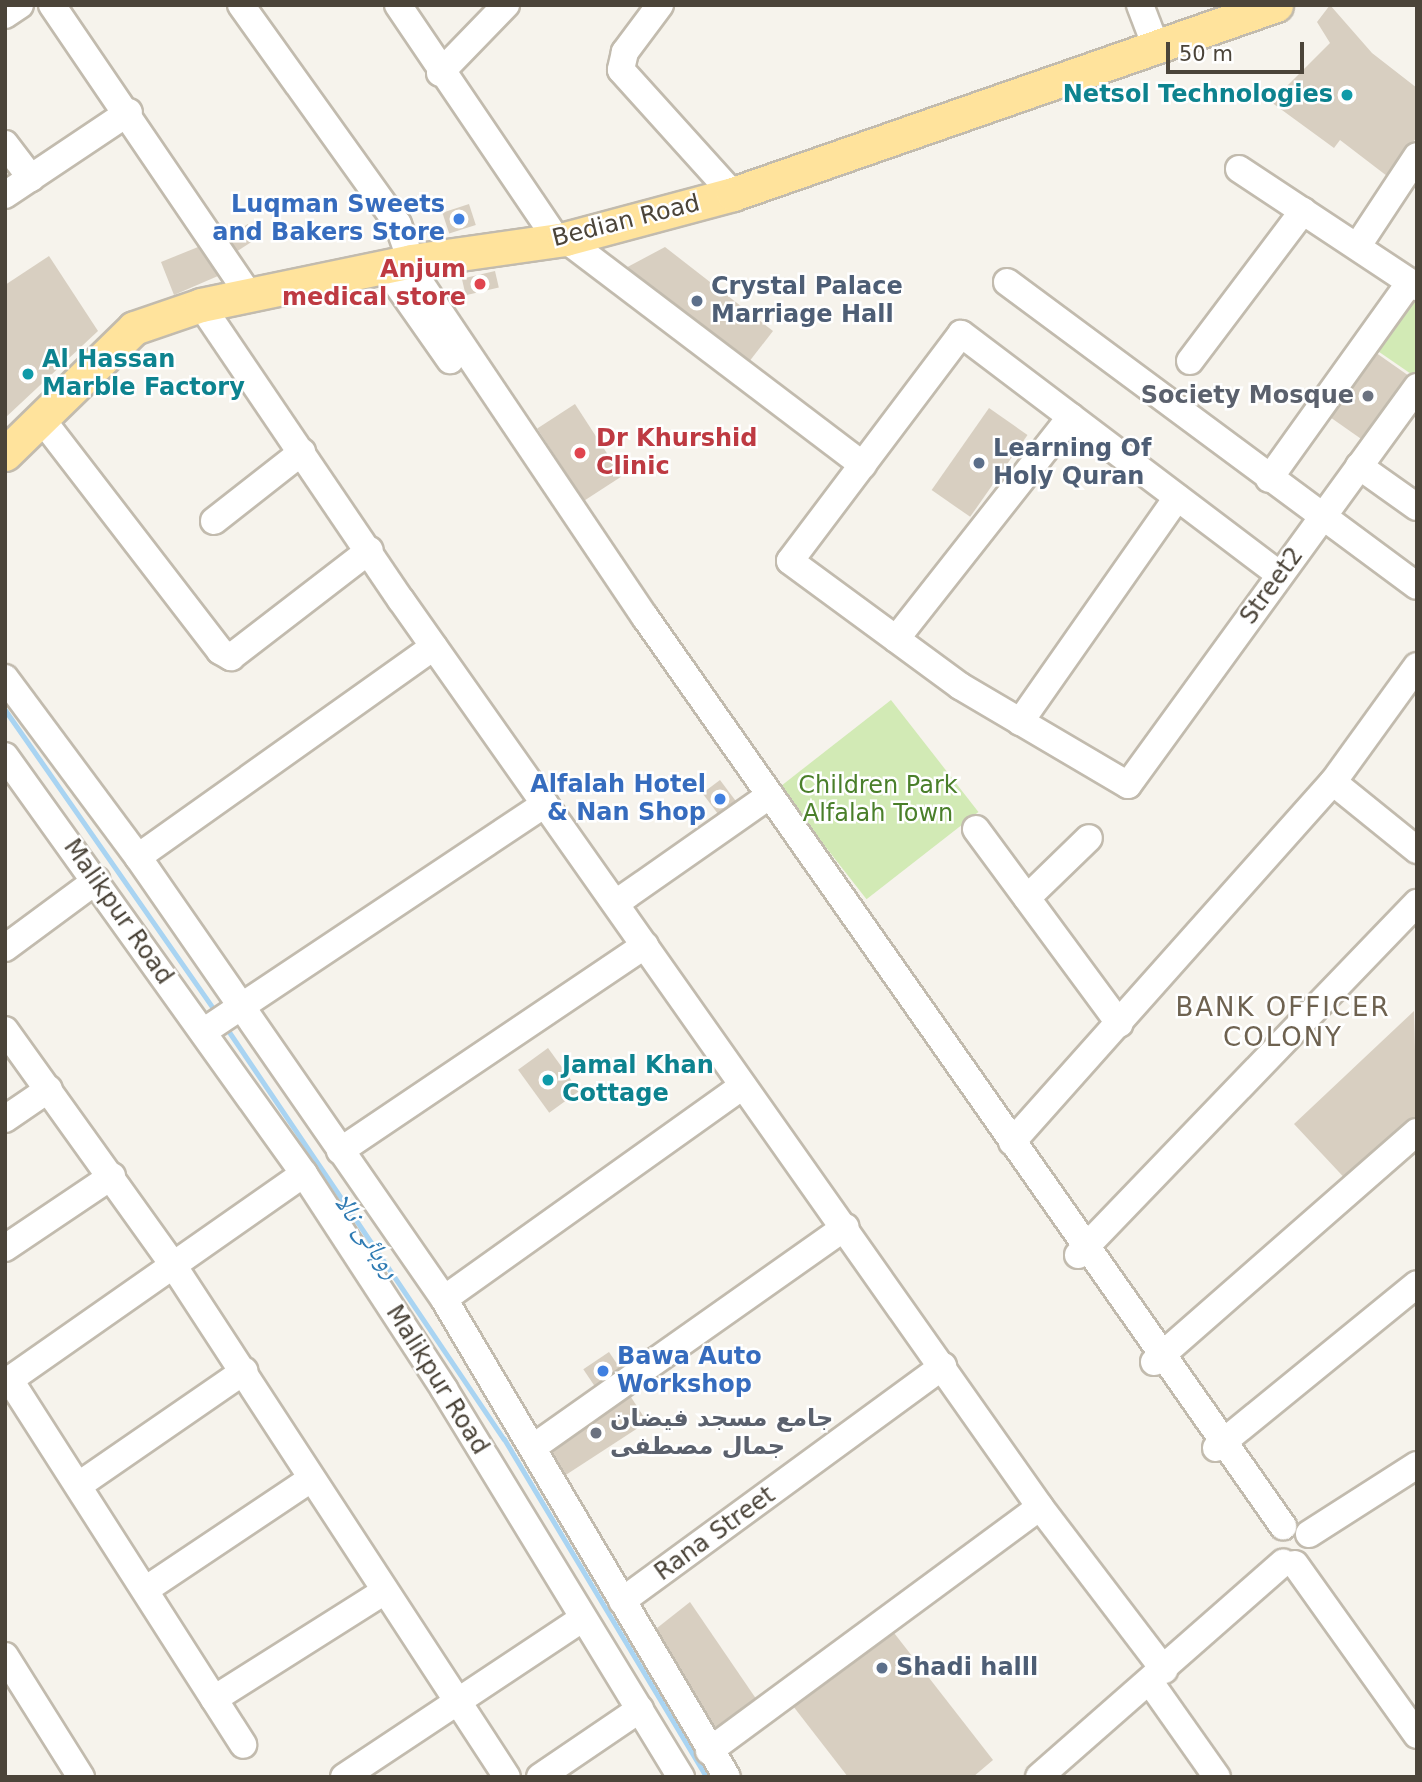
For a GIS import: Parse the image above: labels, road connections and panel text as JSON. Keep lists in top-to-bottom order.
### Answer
{
  "streets": {
    "main road": ["Bedian Road"],
    "street": ["Street2", "Malikpur Road", "Rana Street"]
  },
  "districts": ["BANK OFFICER COLONY"],
  "water": ["روہائی نالا"],
  "parks": ["Children Park Alfalah Town"],
  "places": [
    "Netsol Technologies",
    "Luqman Sweets and Bakers Store",
    "Anjum medical store",
    "Crystal Palace Marriage Hall",
    "Al Hassan Marble Factory",
    "Society Mosque",
    "Dr Khurshid Clinic",
    "Learning Of Holy Quran",
    "Alfalah Hotel & Nan Shop",
    "Jamal Khan Cottage",
    "Bawa Auto Workshop",
    "جامع مسجد فیضان جمال مصطفی",
    "Shadi halll"
  ],
  "scale_bar": "50 m"
}
